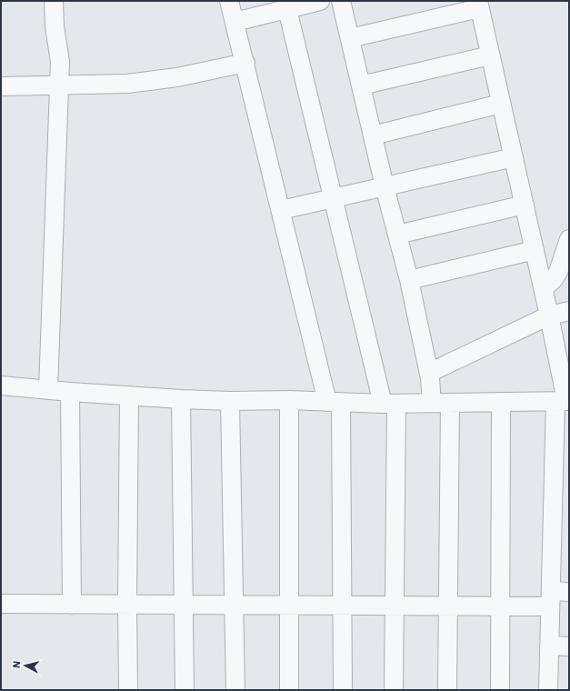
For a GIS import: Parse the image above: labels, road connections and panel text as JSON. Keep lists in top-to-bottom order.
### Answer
{
  "north": "left"
}
